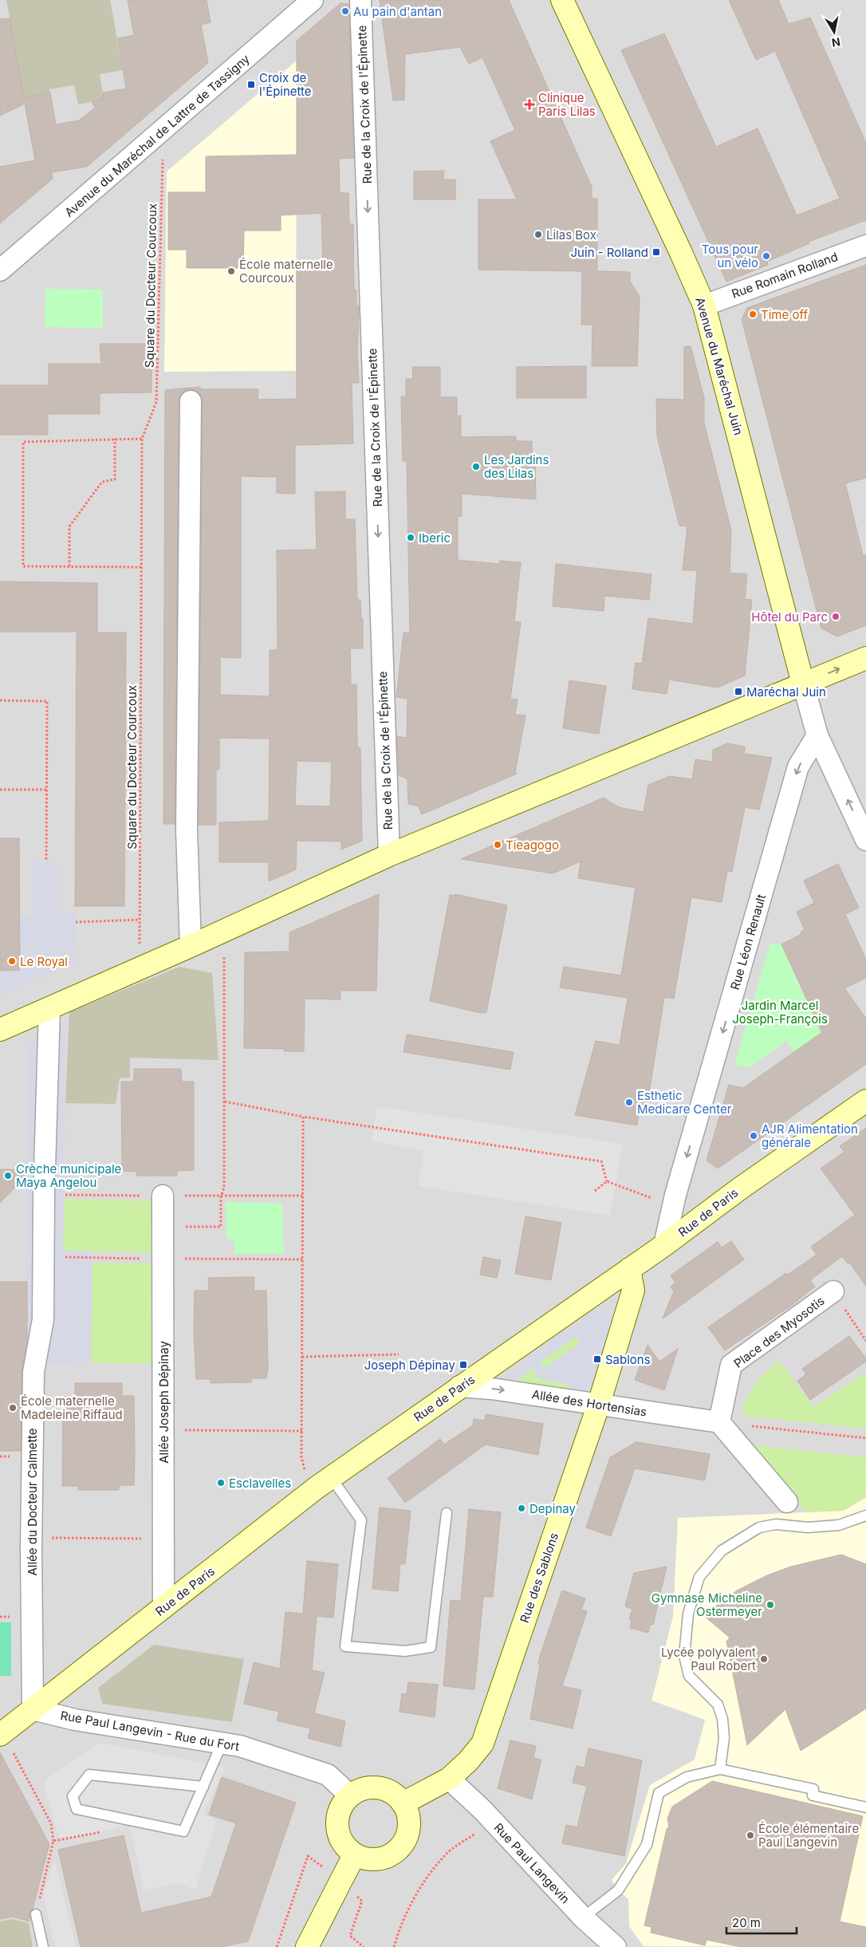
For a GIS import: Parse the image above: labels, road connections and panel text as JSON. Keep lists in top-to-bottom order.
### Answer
{
  "streets": {
    "street": [
      "Rue de la Croix de l'Épinette",
      "Avenue du Maréchal de Lattre de Tassigny",
      "Rue Romain Rolland",
      "Avenue du Maréchal Juin",
      "Rue Léon Renault",
      "Rue de Paris",
      "Place des Myosotis",
      "Allée Joseph Dépinay",
      "Allée des Hortensias",
      "Allée du Docteur Calmette",
      "Rue des Sablons",
      "Rue Paul Langevin - Rue du Fort",
      "Rue Paul Langevin"
    ],
    "path": ["Square du Docteur Courcoux"]
  },
  "crossings": [
    ["Avenue du Maréchal de Lattre de Tassigny", "Square du Docteur Courcoux"],
    ["Rue Romain Rolland", "Avenue du Maréchal Juin"],
    ["Rue Léon Renault", "Rue de Paris"],
    ["Rue de Paris", "Allée Joseph Dépinay"],
    ["Rue de Paris", "Allée des Hortensias"],
    ["Rue de Paris", "Allée du Docteur Calmette"],
    ["Rue de Paris", "Rue des Sablons"],
    ["Rue de Paris", "Rue Paul Langevin - Rue du Fort"],
    ["Place des Myosotis", "Allée des Hortensias"],
    ["Allée des Hortensias", "Rue des Sablons"],
    ["Allée du Docteur Calmette", "Rue Paul Langevin - Rue du Fort"],
    ["Rue des Sablons", "Rue Paul Langevin - Rue du Fort"],
    ["Rue des Sablons", "Rue Paul Langevin"]
  ],
  "one_way": ["Rue de la Croix de l'Épinette", "Rue Léon Renault", "Allée des Hortensias"],
  "parks": ["Jardin Marcel Joseph-François"],
  "places": {
    "other": [
      "Au pain d'antan",
      "Lilas Box",
      "Tous pour un vélo",
      "École maternelle Courcoux",
      "Time off",
      "Les Jardins des Lilas",
      "Iberic",
      "Hôtel du Parc",
      "Tieagogo",
      "Le Royal",
      "Esthetic Medicare Center",
      "AJR Alimentation générale",
      "Crèche municipale Maya Angelou",
      "École maternelle Madeleine Riffaud",
      "Esclavelles",
      "Depinay",
      "Gymnase Micheline Ostermeyer",
      "Lycée polyvalent Paul Robert",
      "École élémentaire Paul Langevin"
    ],
    "transit": [
      "Croix de l'Épinette",
      "Juin - Rolland",
      "Maréchal Juin",
      "Sablons",
      "Joseph Dépinay"
    ],
    "health": ["Clinique Paris Lilas"]
  },
  "scale_bar": "20 m",
  "north": "bottom"
}
